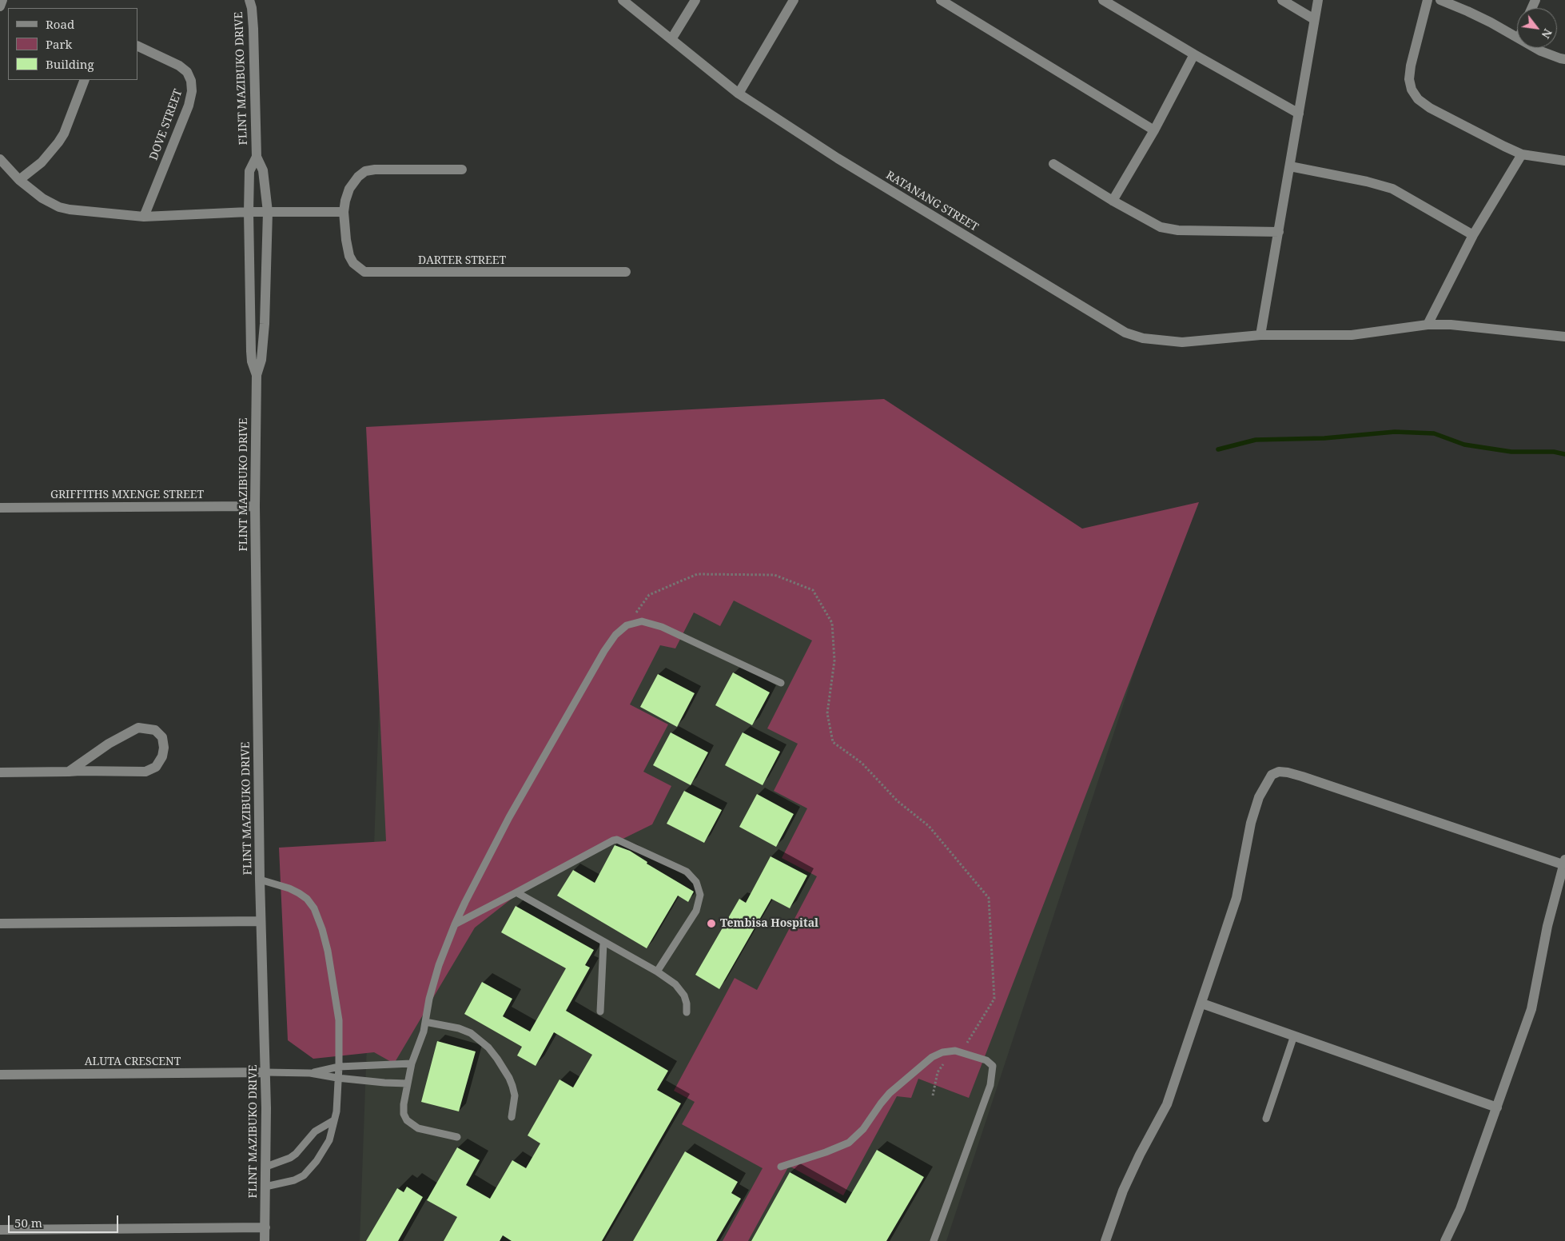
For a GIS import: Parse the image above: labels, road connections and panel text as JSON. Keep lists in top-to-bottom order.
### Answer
{
  "streets": {
    "street": [
      "FLINT MAZIBUKO DRIVE",
      "DOVE STREET",
      "RATANANG STREET",
      "DARTER STREET",
      "GRIFFITHS MXENGE STREET",
      "ALUTA CRESCENT"
    ]
  },
  "crossings": [
    ["FLINT MAZIBUKO DRIVE", "GRIFFITHS MXENGE STREET"],
    ["FLINT MAZIBUKO DRIVE", "ALUTA CRESCENT"]
  ],
  "places": ["Tembisa Hospital"],
  "legend": ["Road", "Park", "Building"],
  "scale_bar": "50 m",
  "north": "bottom right"
}
